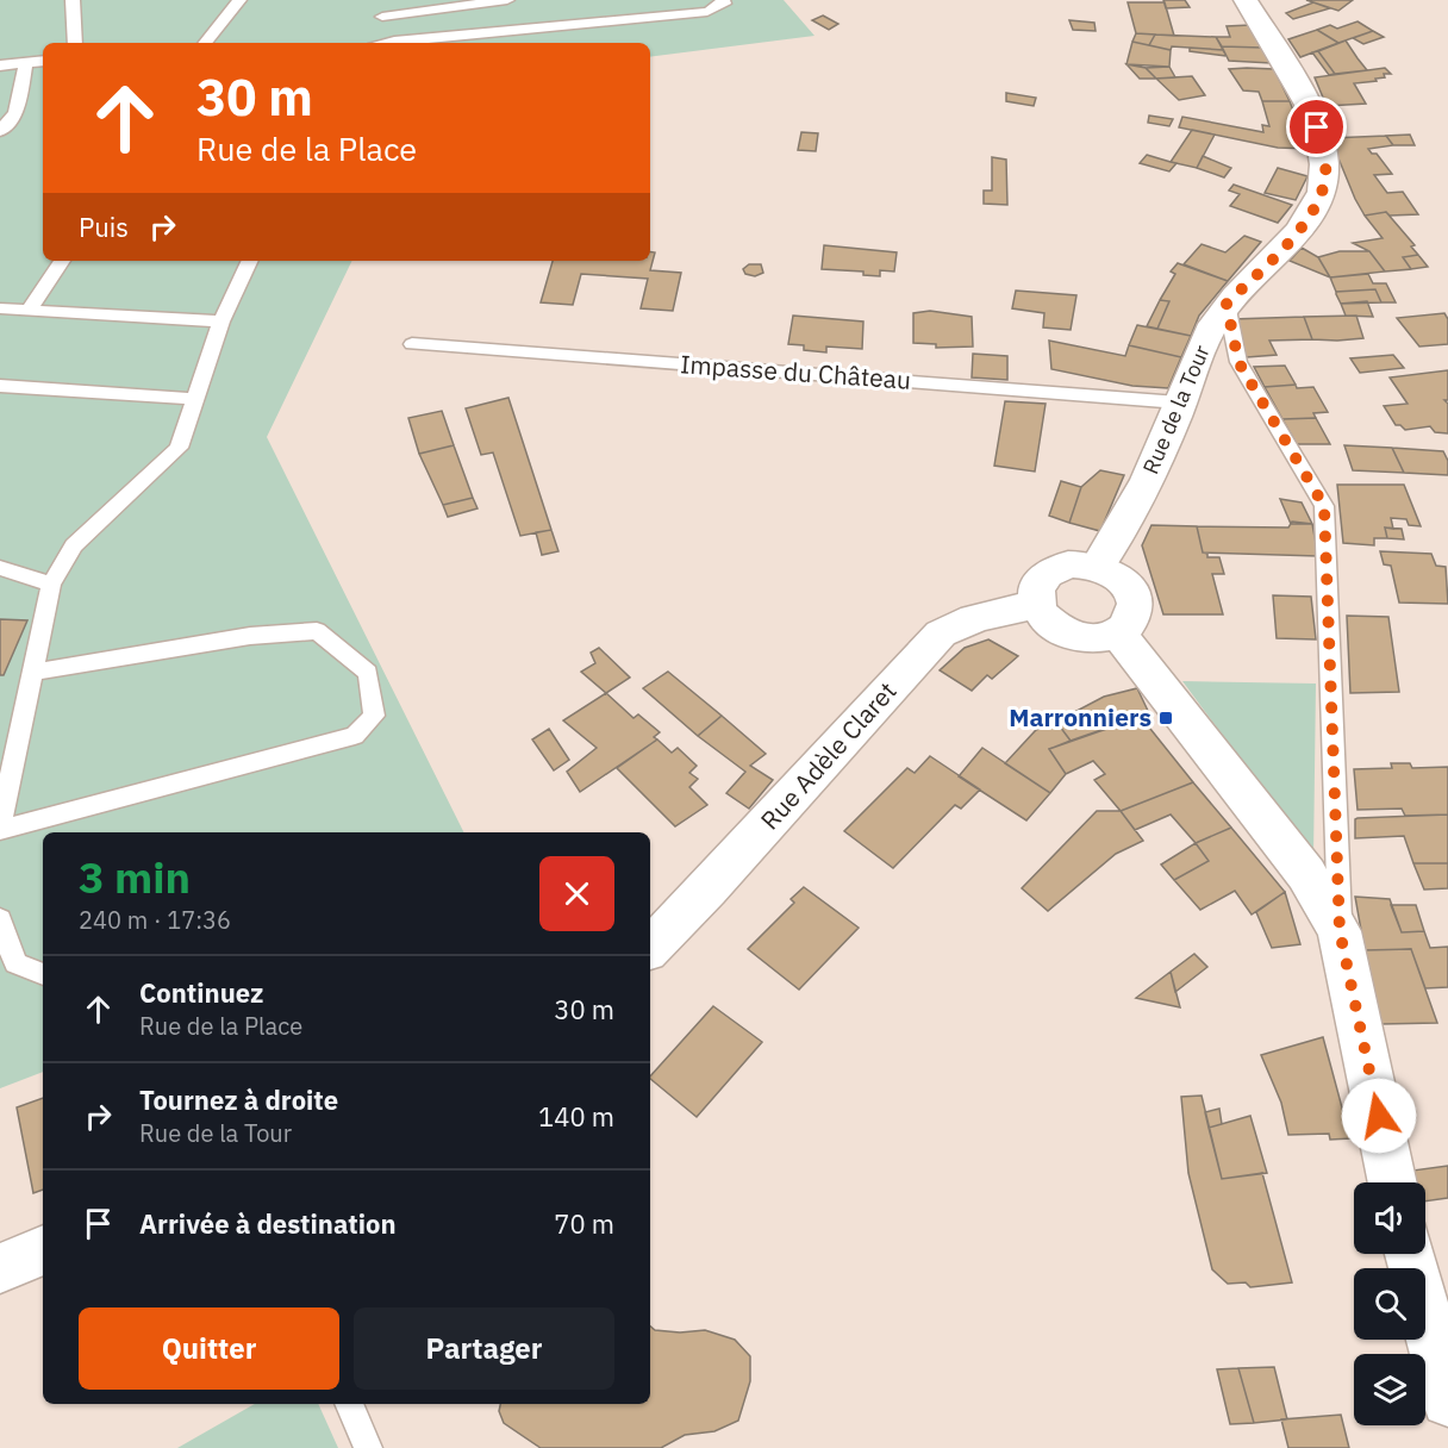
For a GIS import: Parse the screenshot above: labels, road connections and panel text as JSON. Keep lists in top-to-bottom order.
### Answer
{
  "streets": {
    "street": ["Rue de la Tour", "Rue Adèle Claret"],
    "lane": ["Impasse du Château"]
  },
  "crossings": [
    ["Impasse du Château", "Rue de la Tour"],
    ["Rue de la Tour", "Rue Adèle Claret"]
  ],
  "places": {
    "transit": ["Marronniers"]
  },
  "page": {
    "turn": ["30 m", "Rue de la Place"],
    "then": "Puis",
    "heading": ["3 min", "240 m · 17:36"],
    "list": [
      {
        "name": "Continuez",
        "note": "Rue de la Place",
        "value": "30 m"
      },
      {
        "name": "Tournez à droite",
        "note": "Rue de la Tour",
        "value": "140 m"
      },
      {
        "name": "Arrivée à destination",
        "value": "70 m"
      }
    ],
    "buttons": ["Quitter", "Partager"]
  }
}
